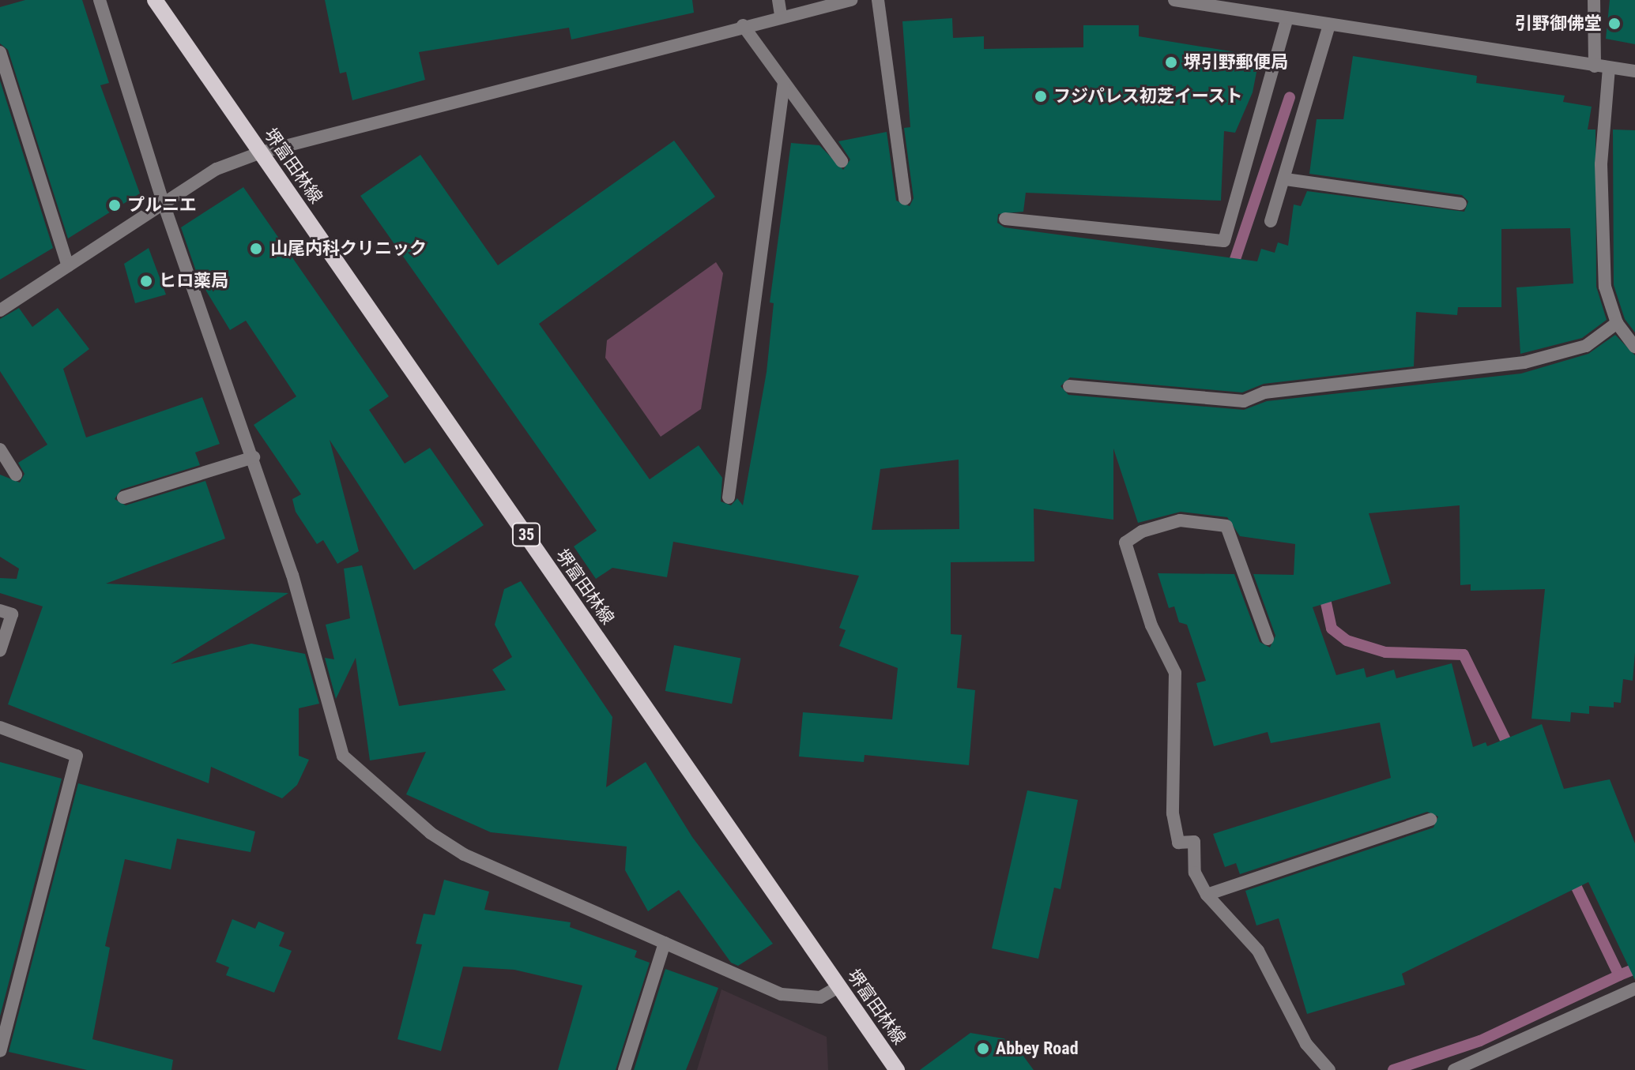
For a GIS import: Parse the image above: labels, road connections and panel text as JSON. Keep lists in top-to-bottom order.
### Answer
{
  "streets": {
    "main road": ["堺富田林線", "35"]
  },
  "places": [
    "引野御佛堂",
    "堺引野郵便局",
    "フジパレス初芝イースト",
    "プルニエ",
    "山尾内科クリニック",
    "ヒロ薬局",
    "Abbey Road"
  ]
}
